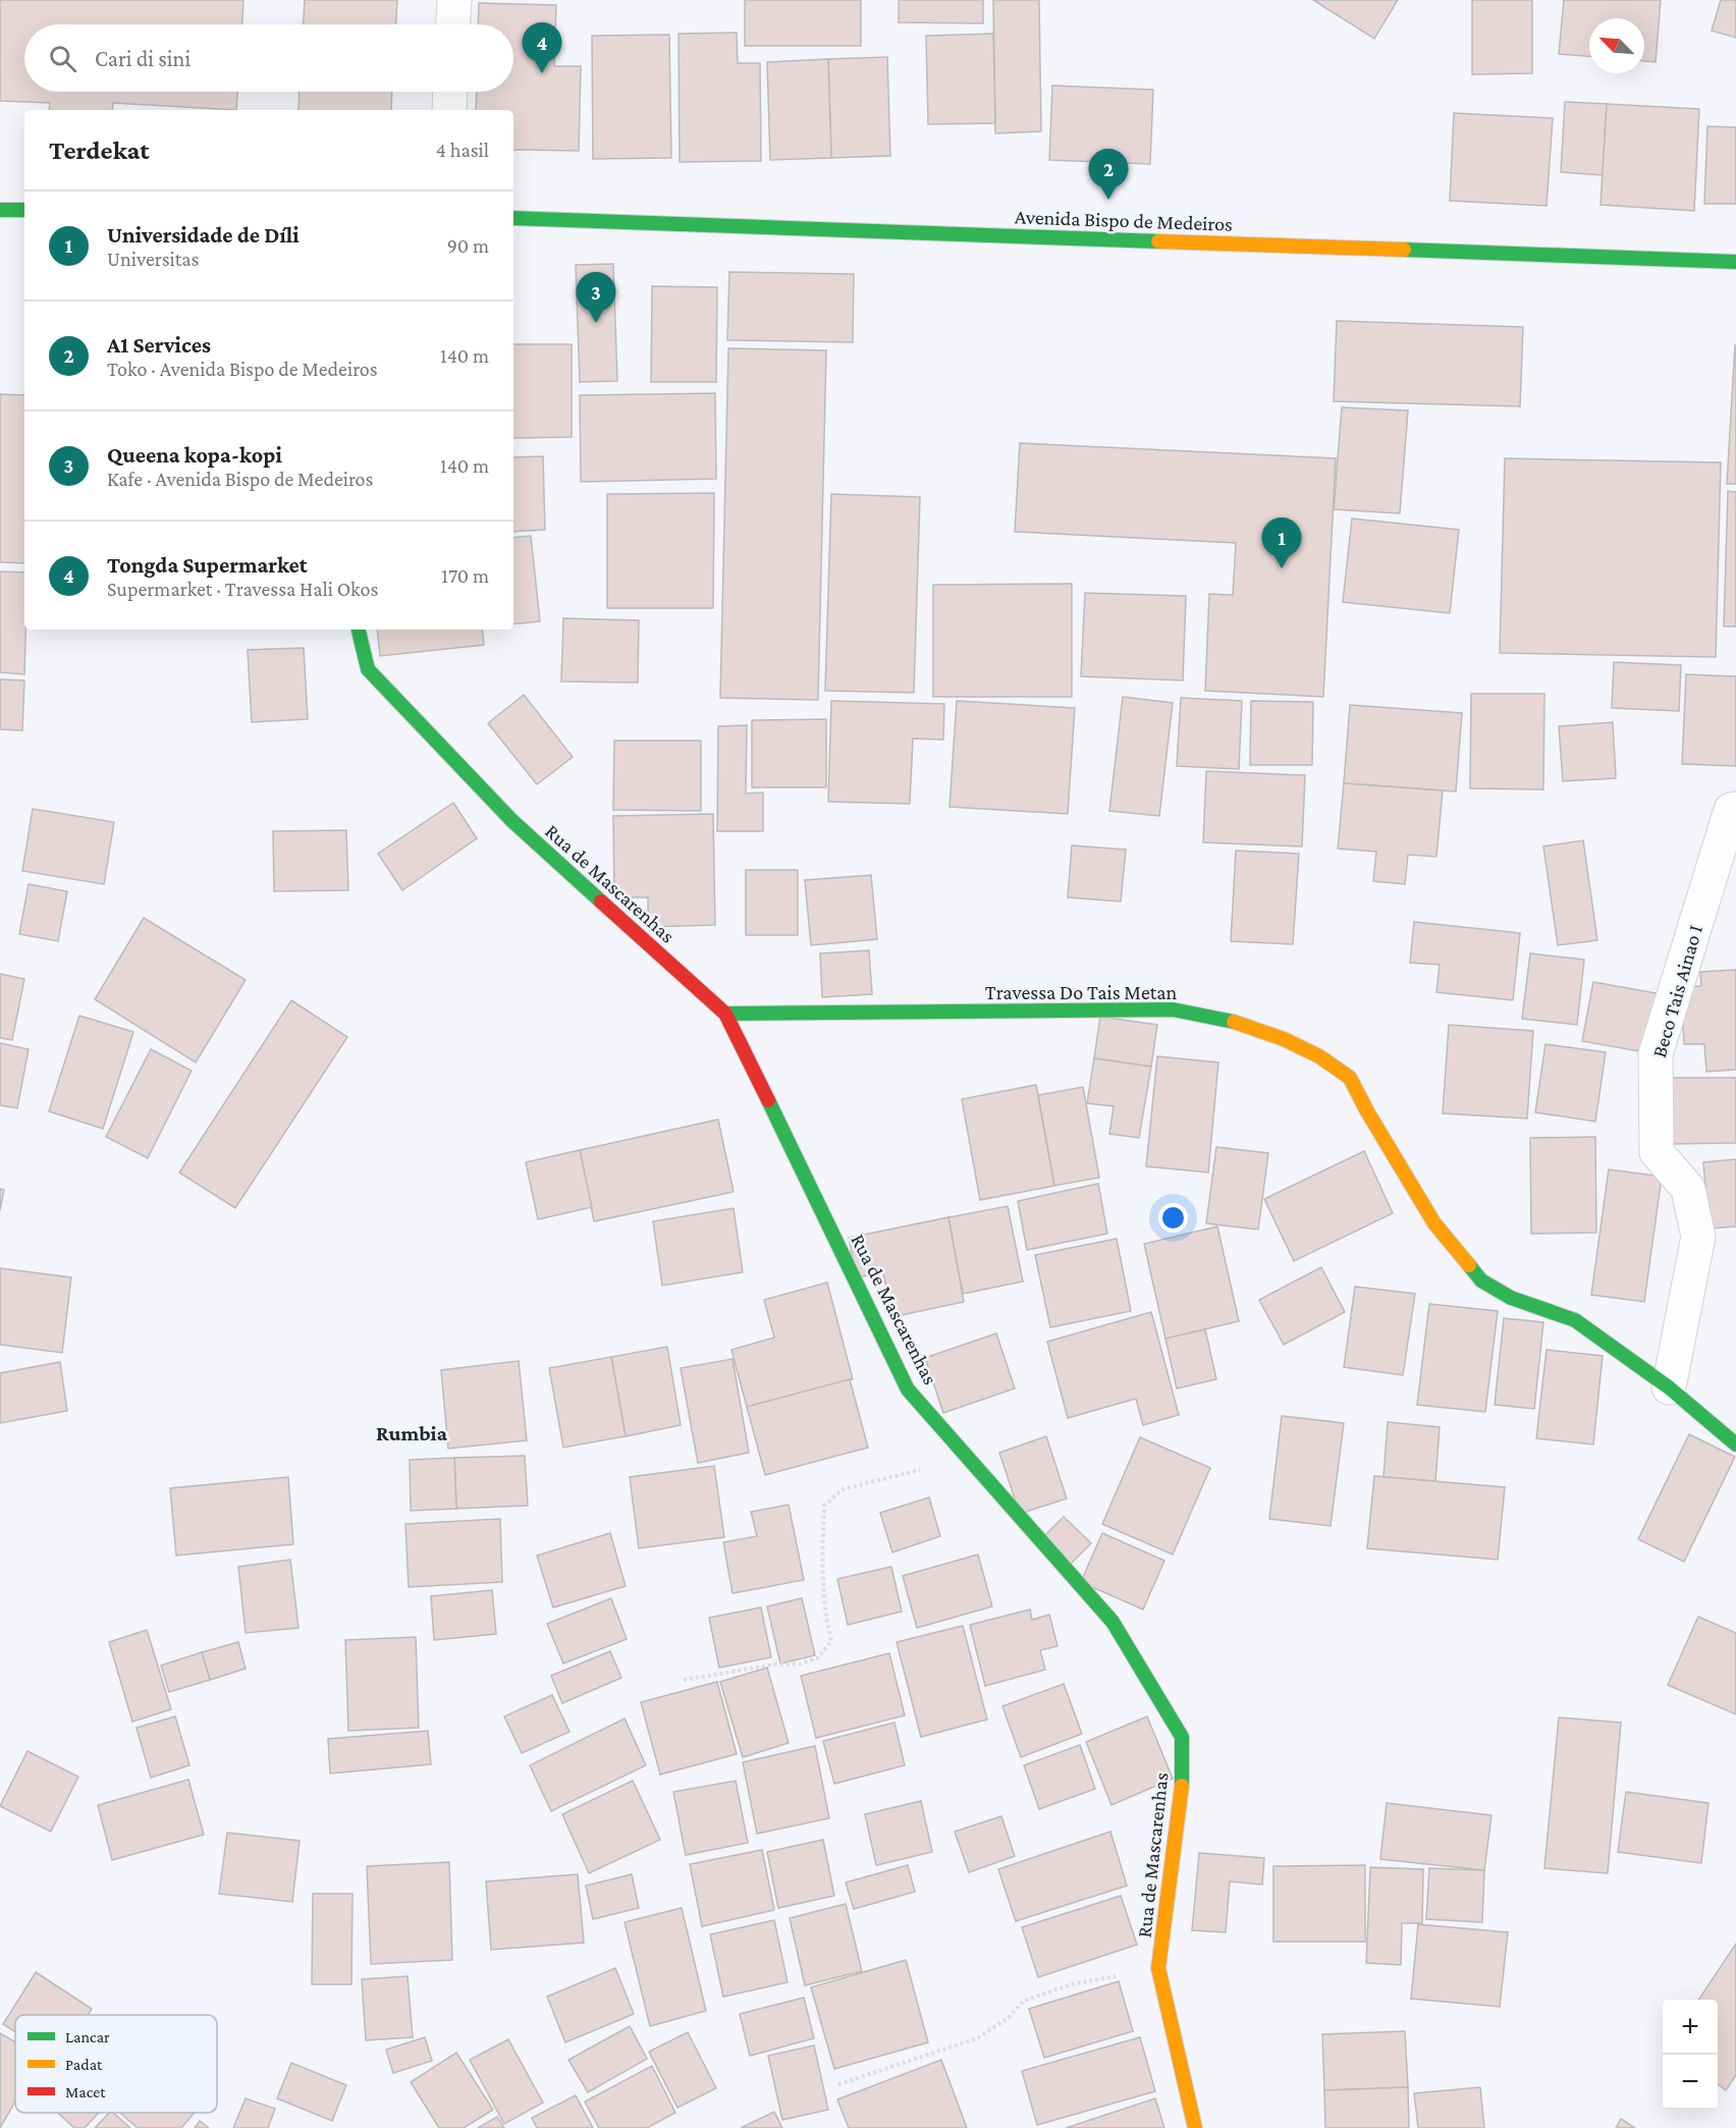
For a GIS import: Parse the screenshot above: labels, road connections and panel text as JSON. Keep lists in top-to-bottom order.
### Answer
{
  "streets": {
    "street": [
      "Avenida Bispo de Medeiros",
      "Rua de Mascarenhas",
      "Beco Tais Ainao I",
      "Travessa Do Tais Metan"
    ]
  },
  "crossings": [
    ["Rua de Mascarenhas", "Travessa Do Tais Metan"],
    ["Beco Tais Ainao I", "Travessa Do Tais Metan"]
  ],
  "districts": ["Rumbia"],
  "legend": ["Lancar", "Padat", "Macet"],
  "north": "top left",
  "page": {
    "pins": [
      "4",
      "2",
      "3",
      "1"
    ],
    "search": "Cari di sini",
    "heading": ["Terdekat", "4 hasil"],
    "list": [
      {
        "mark": "1",
        "name": "Universidade de Díli",
        "note": "Universitas",
        "value": "90 m"
      },
      {
        "mark": "2",
        "name": "A1 Services",
        "note": "Toko · Avenida Bispo de Medeiros",
        "value": "140 m"
      },
      {
        "mark": "3",
        "name": "Queena kopa-kopi",
        "note": "Kafe · Avenida Bispo de Medeiros",
        "value": "140 m"
      },
      {
        "mark": "4",
        "name": "Tongda Supermarket",
        "note": "Supermarket · Travessa Hali Okos",
        "value": "170 m"
      }
    ],
    "map_buttons": ["+", "−"]
  }
}
